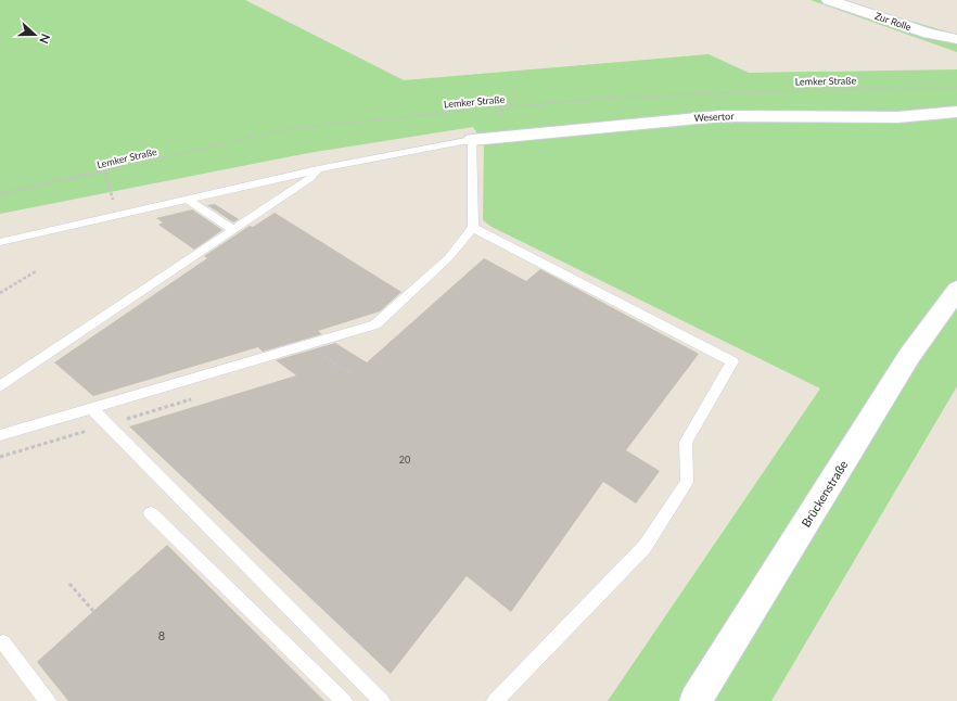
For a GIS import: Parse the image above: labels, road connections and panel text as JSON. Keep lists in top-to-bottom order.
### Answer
{
  "streets": {
    "street": ["Zur Rolle", "Wesertor", "Brückenstraße"],
    "path": ["Lemker Straße"]
  },
  "house_numbers": ["20", "8"],
  "north": "right"
}
